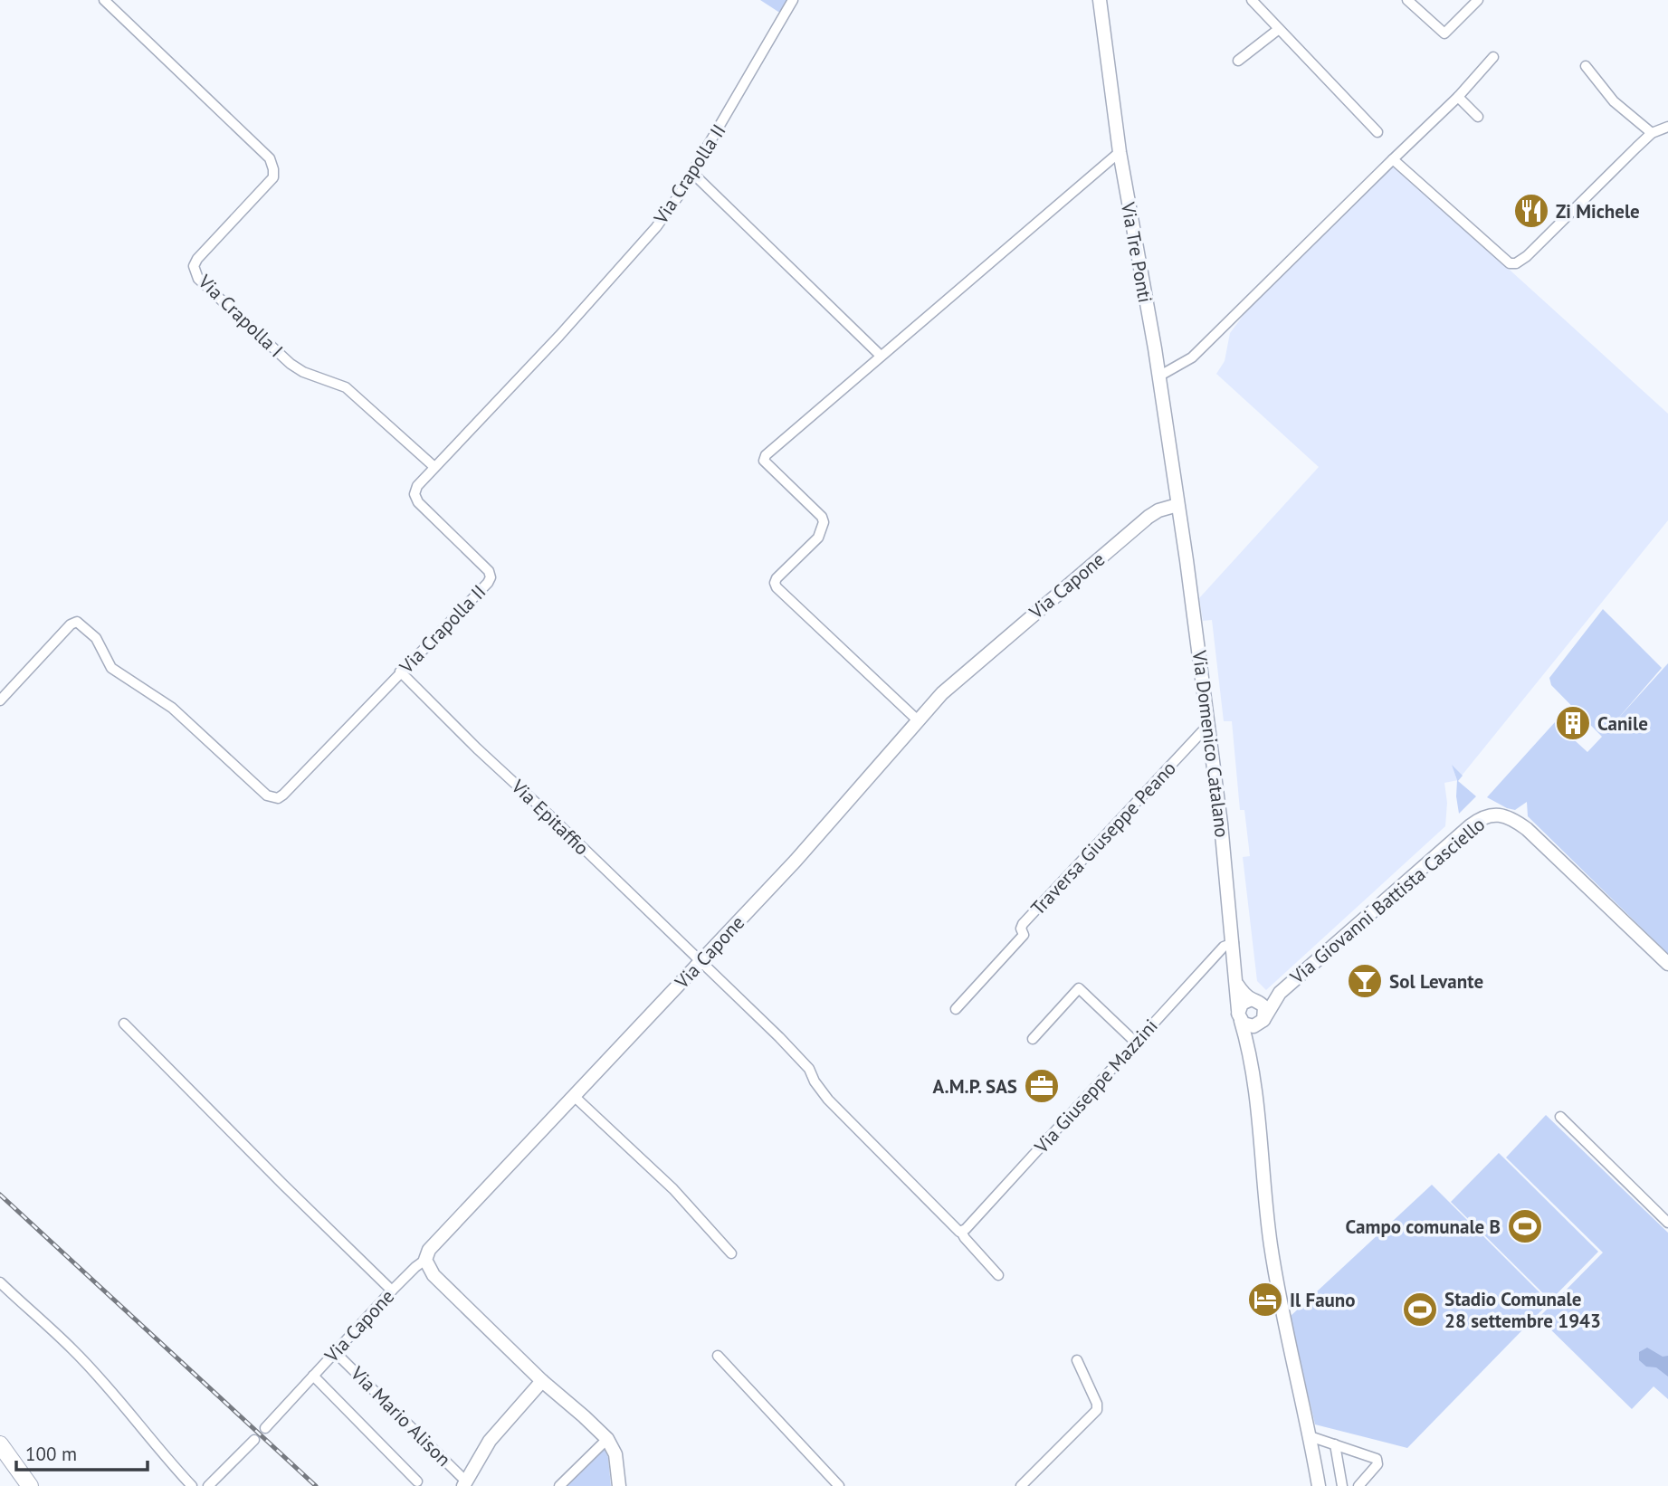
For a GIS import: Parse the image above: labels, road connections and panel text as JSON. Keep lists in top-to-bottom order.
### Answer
{
  "streets": {
    "street": [
      "Via Crapolla II",
      "Via Tre Ponti",
      "Via Crapolla I",
      "Via Capone",
      "Via Domenico Catalano",
      "Via Epitaffio",
      "Traversa Giuseppe Peano",
      "Via Giovanni Battista Casciello",
      "Via Giuseppe Mazzini",
      "Via Mario Alison"
    ]
  },
  "crossings": [
    ["Via Crapolla II", "Via Crapolla I"],
    ["Via Crapolla II", "Via Epitaffio"],
    ["Via Tre Ponti", "Via Capone"],
    ["Via Tre Ponti", "Via Domenico Catalano"],
    ["Via Capone", "Via Domenico Catalano"],
    ["Via Capone", "Via Epitaffio"],
    ["Via Capone", "Via Mario Alison"],
    ["Via Domenico Catalano", "Traversa Giuseppe Peano"],
    ["Via Domenico Catalano", "Via Giovanni Battista Casciello"],
    ["Via Domenico Catalano", "Via Giuseppe Mazzini"]
  ],
  "places": {
    "restaurant": ["Zi Michele"],
    "building": ["Canile"],
    "bar": ["Sol Levante"],
    "office": ["A.M.P. SAS"],
    "sports": ["Campo comunale B", "Stadio Comunale 28 settembre 1943"],
    "hotel": ["Il Fauno"]
  },
  "scale_bar": "100 m"
}
